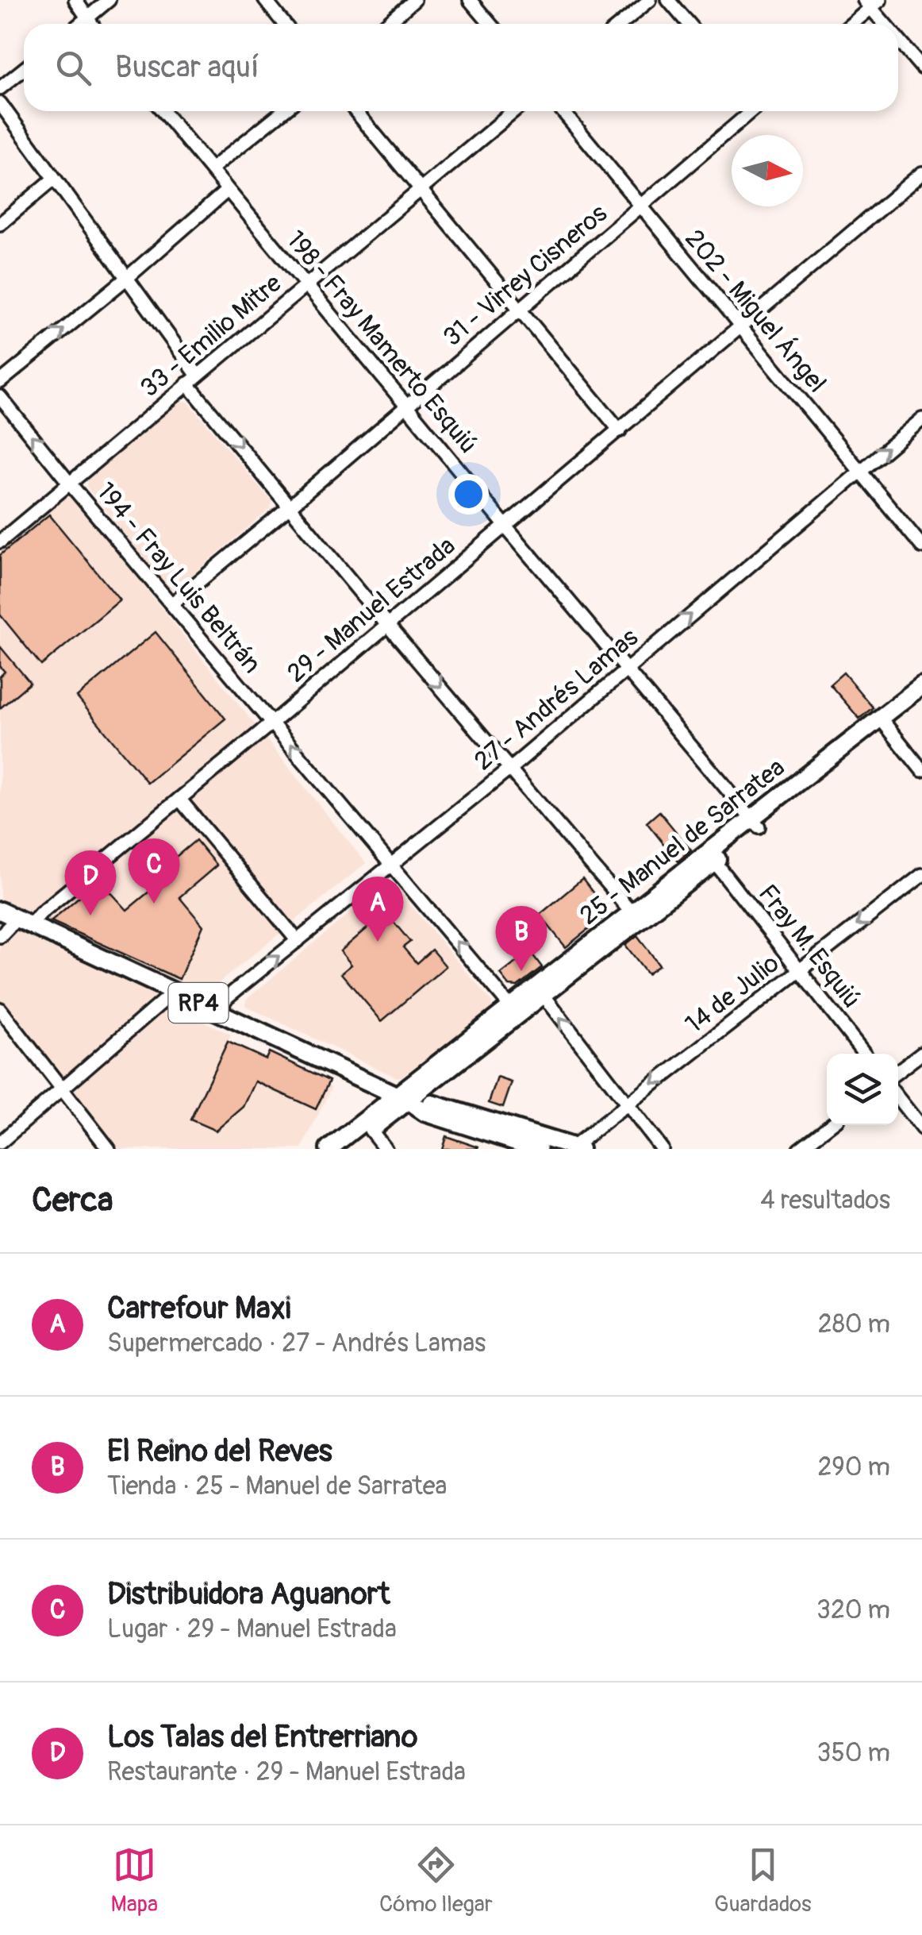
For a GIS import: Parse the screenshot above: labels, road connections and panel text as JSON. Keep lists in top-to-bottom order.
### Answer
{
  "streets": {
    "main road": ["25 - Manuel de Sarratea", "RP4"],
    "street": [
      "31 - Virrey Cisneros",
      "202 - Miguel Ángel",
      "33 - Emilio Mitre",
      "198 - Fray Mamerto Esquiú",
      "194 - Fray Luis Beltrán",
      "29 - Manuel Estrada",
      "27 - Andrés Lamas",
      "Fray M. Esquiú",
      "14 de Julio"
    ]
  },
  "crossings": [
    ["31 - Virrey Cisneros", "202 - Miguel Ángel"],
    ["31 - Virrey Cisneros", "198 - Fray Mamerto Esquiú"],
    ["31 - Virrey Cisneros", "194 - Fray Luis Beltrán"],
    ["202 - Miguel Ángel", "29 - Manuel Estrada"],
    ["202 - Miguel Ángel", "27 - Andrés Lamas"],
    ["33 - Emilio Mitre", "198 - Fray Mamerto Esquiú"],
    ["33 - Emilio Mitre", "194 - Fray Luis Beltrán"],
    ["198 - Fray Mamerto Esquiú", "29 - Manuel Estrada"],
    ["198 - Fray Mamerto Esquiú", "27 - Andrés Lamas"],
    ["198 - Fray Mamerto Esquiú", "25 - Manuel de Sarratea"],
    ["194 - Fray Luis Beltrán", "29 - Manuel Estrada"],
    ["194 - Fray Luis Beltrán", "27 - Andrés Lamas"],
    ["29 - Manuel Estrada", "RP4"],
    ["27 - Andrés Lamas", "RP4"],
    ["Fray M. Esquiú", "14 de Julio"],
    ["14 de Julio", "RP4"]
  ],
  "one_way": ["194 - Fray Luis Beltrán", "27 - Andrés Lamas", "14 de Julio"],
  "north": "right",
  "page": {
    "search": "Buscar aquí",
    "pins": [
      "C",
      "D",
      "A",
      "B"
    ],
    "heading": ["Cerca", "4 resultados"],
    "list": [
      {
        "mark": "A",
        "name": "Carrefour Maxi",
        "note": "Supermercado · 27 - Andrés Lamas",
        "value": "280 m"
      },
      {
        "mark": "B",
        "name": "El Reino del Reves",
        "note": "Tienda · 25 - Manuel de Sarratea",
        "value": "290 m"
      },
      {
        "mark": "C",
        "name": "Distribuidora Aguanort",
        "note": "Lugar · 29 - Manuel Estrada",
        "value": "320 m"
      },
      {
        "mark": "D",
        "name": "Los Talas del Entrerriano",
        "note": "Restaurante · 29 - Manuel Estrada",
        "value": "350 m"
      }
    ],
    "nav": ["Mapa", "Cómo llegar", "Guardados"]
  }
}
